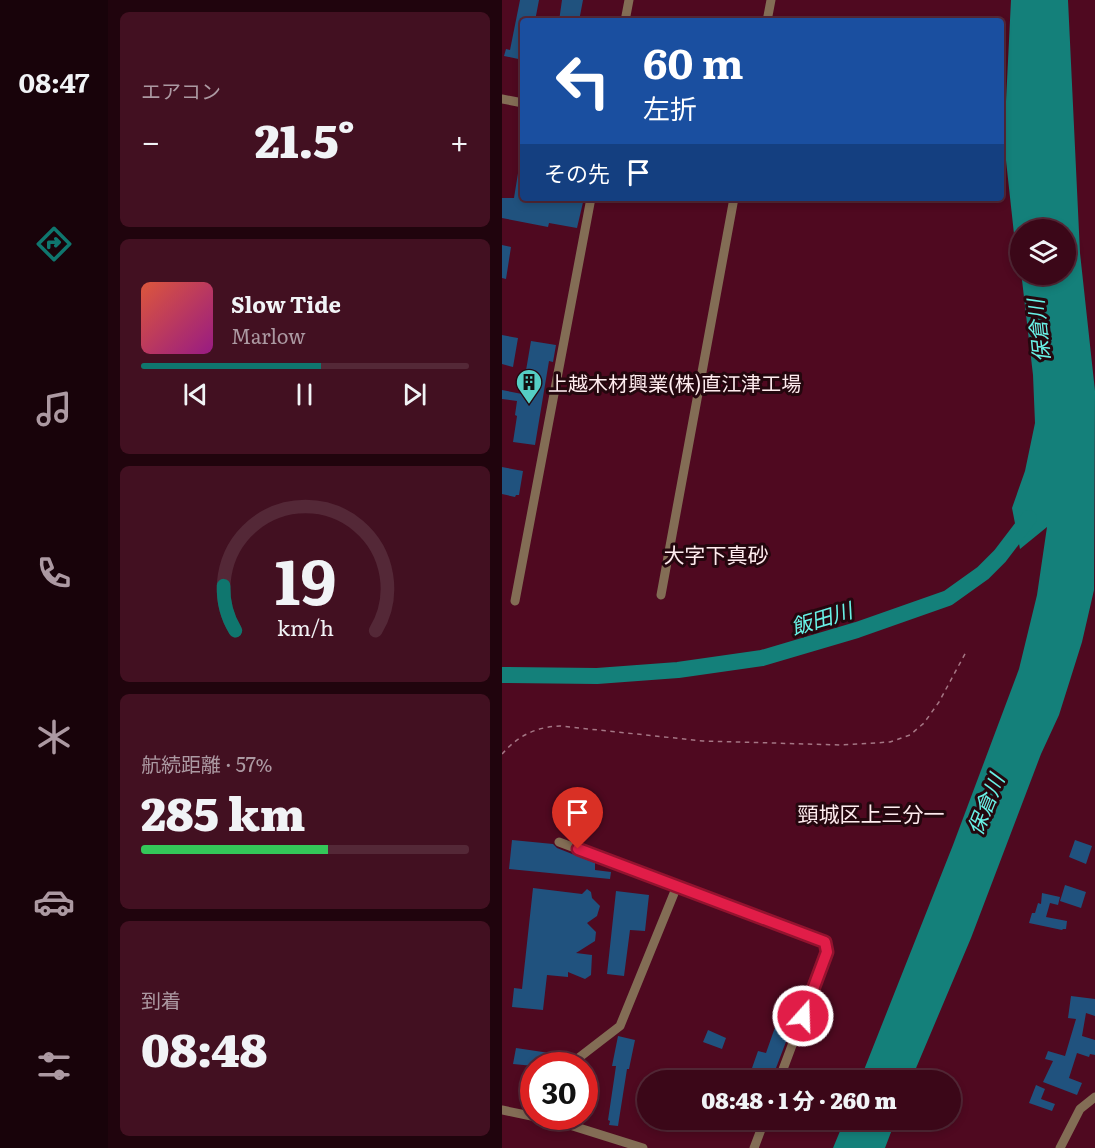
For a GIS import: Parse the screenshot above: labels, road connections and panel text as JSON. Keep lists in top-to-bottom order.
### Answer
{
  "districts": ["大字下真砂", "頸城区上三分一"],
  "water": ["保倉川", "飯田川"],
  "places": {
    "building": ["上越木材興業(株)直江津工場"]
  },
  "page": {
    "tabs": "08:47",
    "tile": [
      "エアコン",
      ["航続距離 · 57%", "285 km"],
      ["到着", "08:48"]
    ],
    "turn": ["60 m", "左折"],
    "heat": ["−", "21.5°", "+"],
    "then": "その先",
    "song": ["Slow Tide", "Marlow"],
    "limit": "30",
    "trip": "08:48 · 1 分 · 260 m",
    "gauge": ["19", "km/h"]
  }
}
